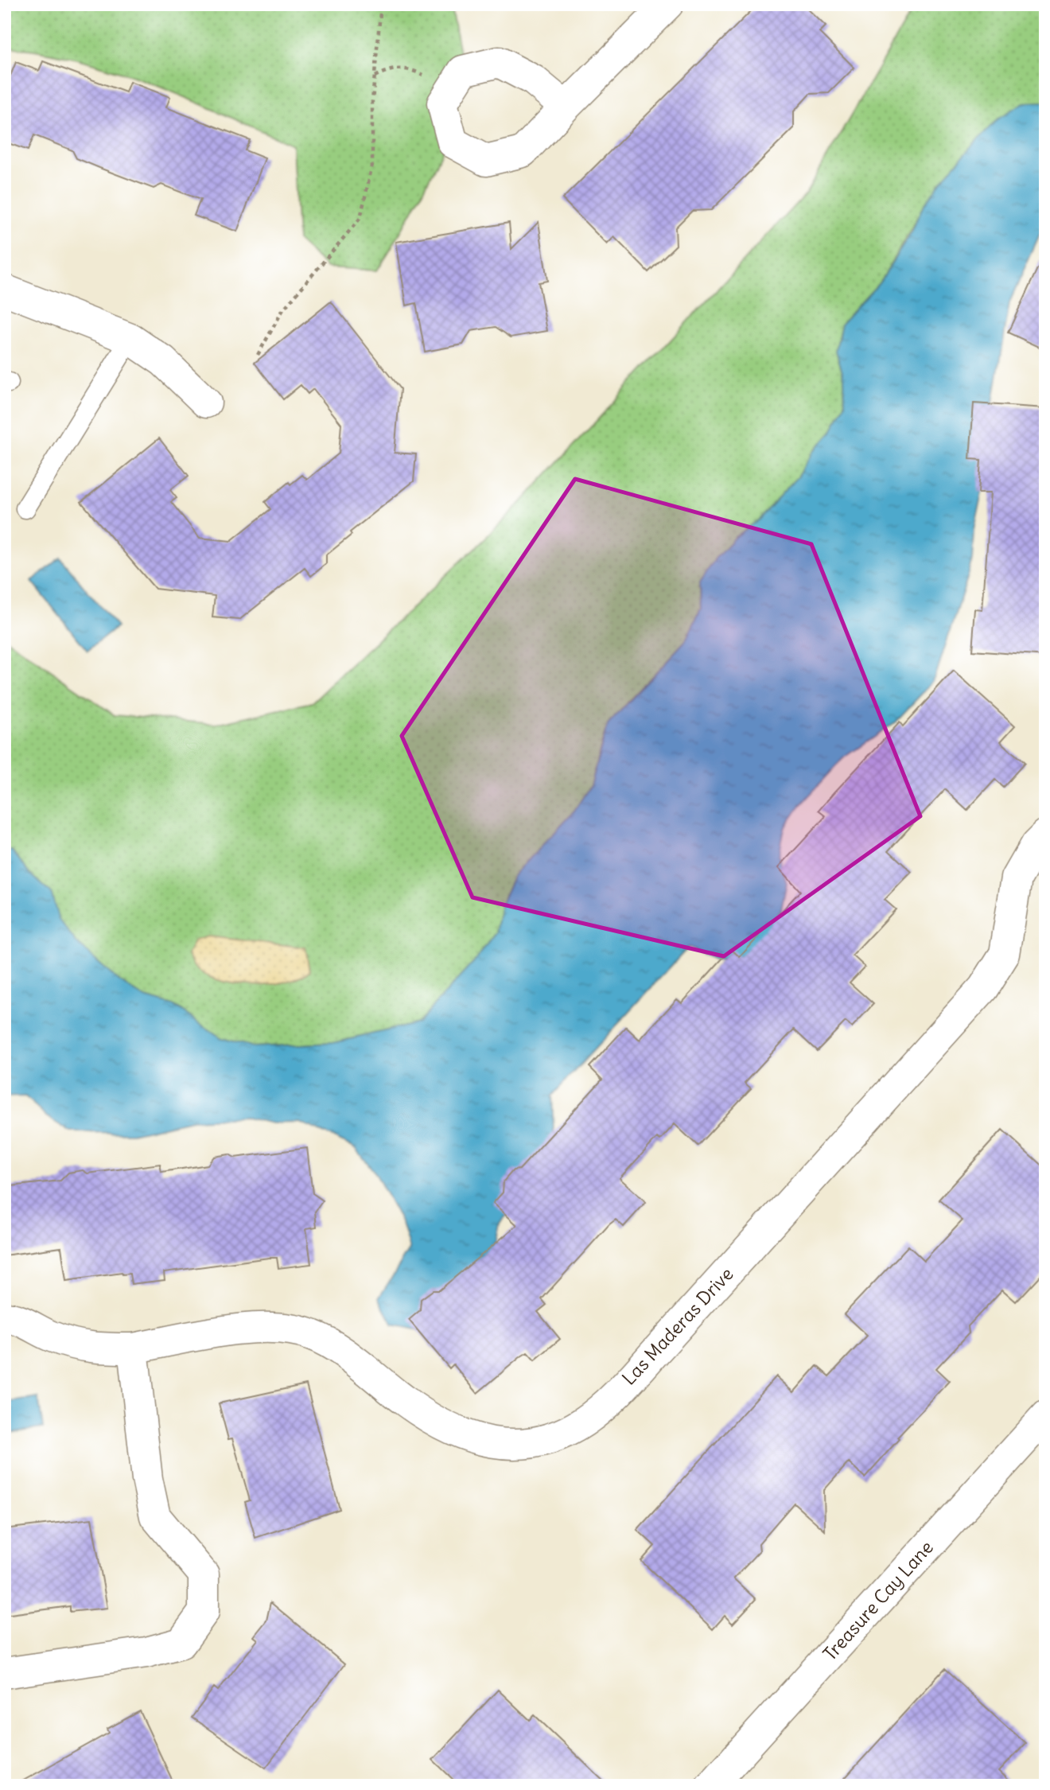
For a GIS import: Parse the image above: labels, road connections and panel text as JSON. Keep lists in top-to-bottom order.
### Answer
{
  "streets": {
    "street": ["Las Maderas Drive", "Treasure Cay Lane"]
  }
}
